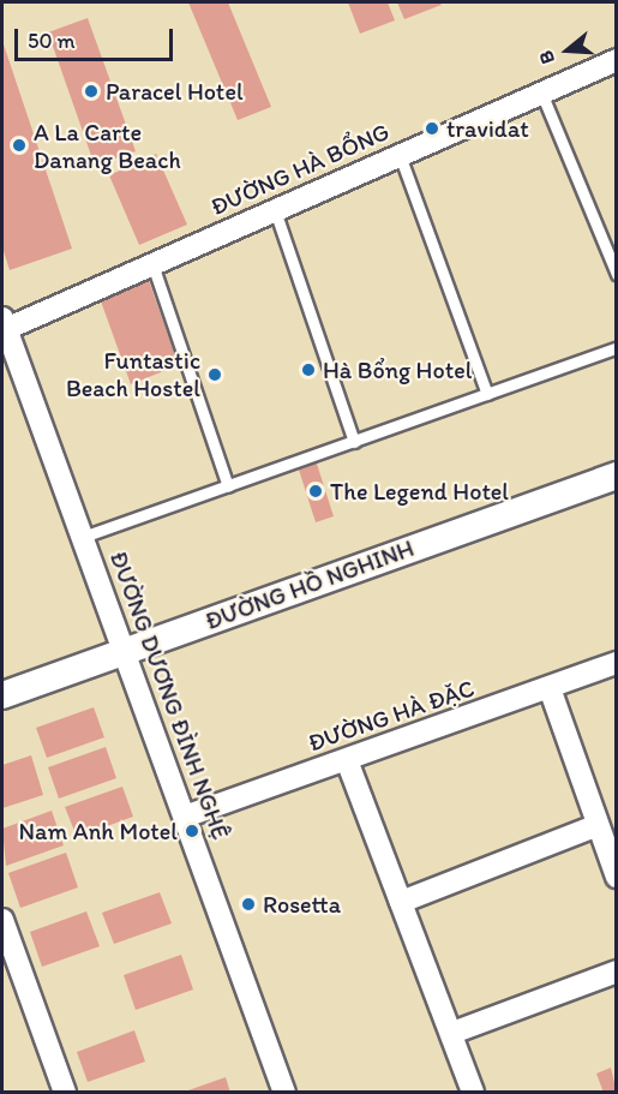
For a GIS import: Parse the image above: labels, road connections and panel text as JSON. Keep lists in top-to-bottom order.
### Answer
{
  "streets": {
    "street": [
      "ĐƯỜNG HÀ BỔNG",
      "ĐƯỜNG HỒ NGHINH",
      "ĐƯỜNG DƯƠNG ĐÌNH NGHỆ",
      "ĐƯỜNG HÀ ĐẶC"
    ]
  },
  "crossings": [
    ["ĐƯỜNG HÀ BỔNG", "ĐƯỜNG DƯƠNG ĐÌNH NGHỆ"],
    ["ĐƯỜNG HỒ NGHINH", "ĐƯỜNG DƯƠNG ĐÌNH NGHỆ"],
    ["ĐƯỜNG DƯƠNG ĐÌNH NGHỆ", "ĐƯỜNG HÀ ĐẶC"]
  ],
  "places": [
    "Paracel Hotel",
    "travidat",
    "A La Carte Danang Beach",
    "Hà Bổng Hotel",
    "Funtastic Beach Hostel",
    "The Legend Hotel",
    "Nam Anh Motel",
    "Rosetta"
  ],
  "scale_bar": "50 m",
  "north": "left"
}
